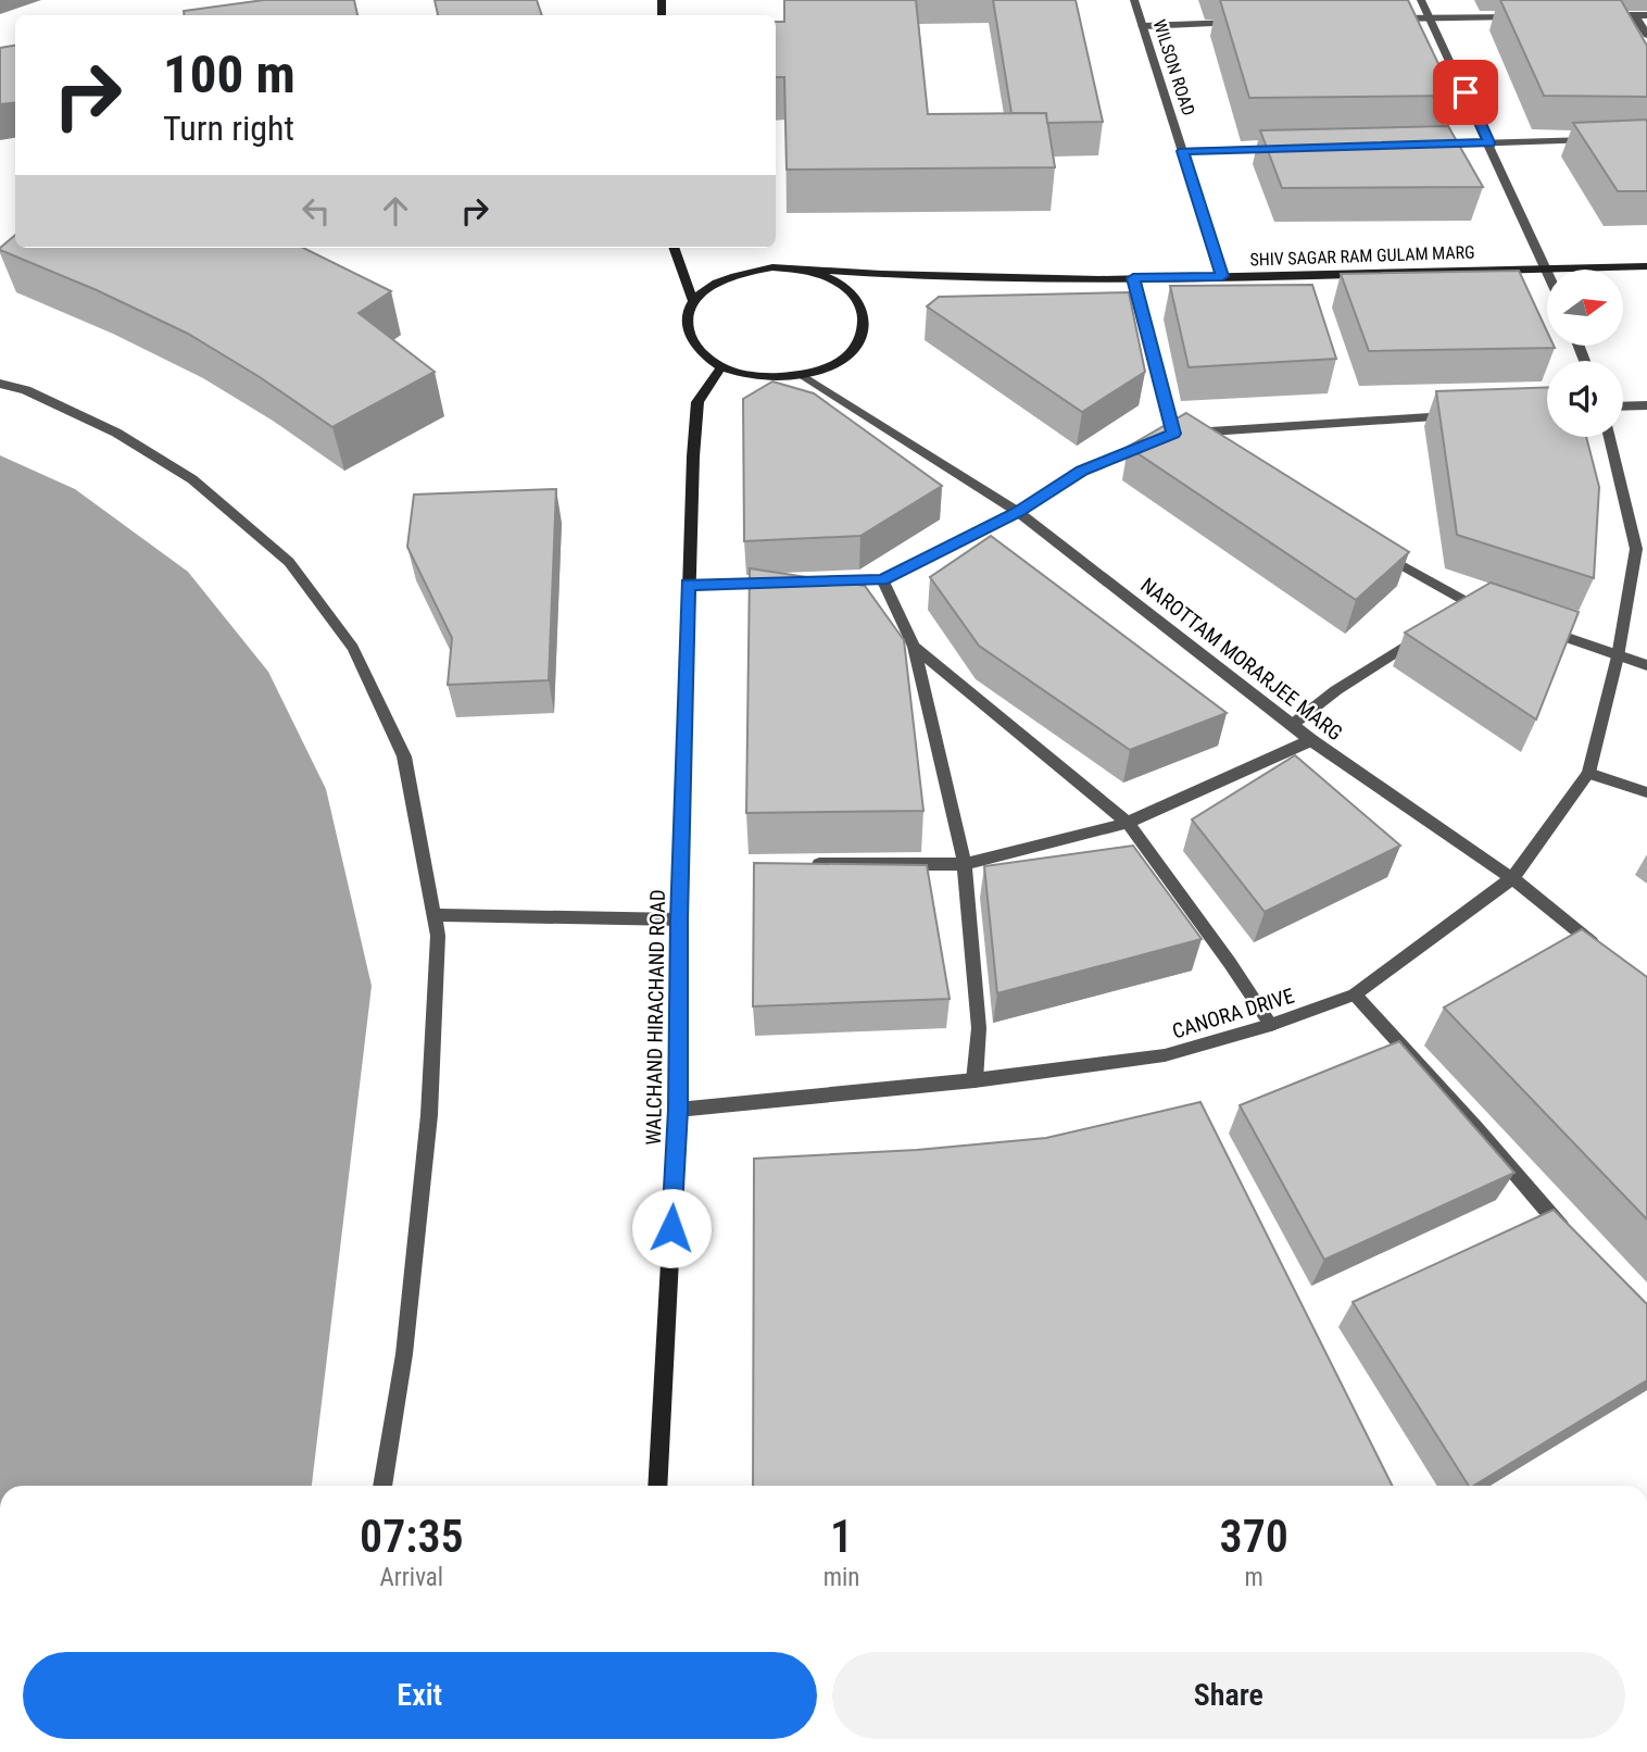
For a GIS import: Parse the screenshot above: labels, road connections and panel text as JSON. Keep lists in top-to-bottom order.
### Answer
{
  "streets": {
    "street": [
      "WILSON ROAD",
      "SHIV SAGAR RAM GULAM MARG",
      "NAROTTAM MORARJEE MARG",
      "CANORA DRIVE",
      "WALCHAND HIRACHAND ROAD"
    ]
  },
  "crossings": [
    ["WILSON ROAD", "SHIV SAGAR RAM GULAM MARG"],
    ["SHIV SAGAR RAM GULAM MARG", "NAROTTAM MORARJEE MARG"],
    ["SHIV SAGAR RAM GULAM MARG", "WALCHAND HIRACHAND ROAD"],
    ["NAROTTAM MORARJEE MARG", "CANORA DRIVE"],
    ["NAROTTAM MORARJEE MARG", "WALCHAND HIRACHAND ROAD"],
    ["CANORA DRIVE", "WALCHAND HIRACHAND ROAD"]
  ],
  "north": "right",
  "page": {
    "turn": ["100 m", "Turn right"],
    "eta": [
      "07:35",
      "Arrival",
      "1",
      "min",
      "370",
      "m"
    ],
    "buttons": ["Exit", "Share"]
  }
}
